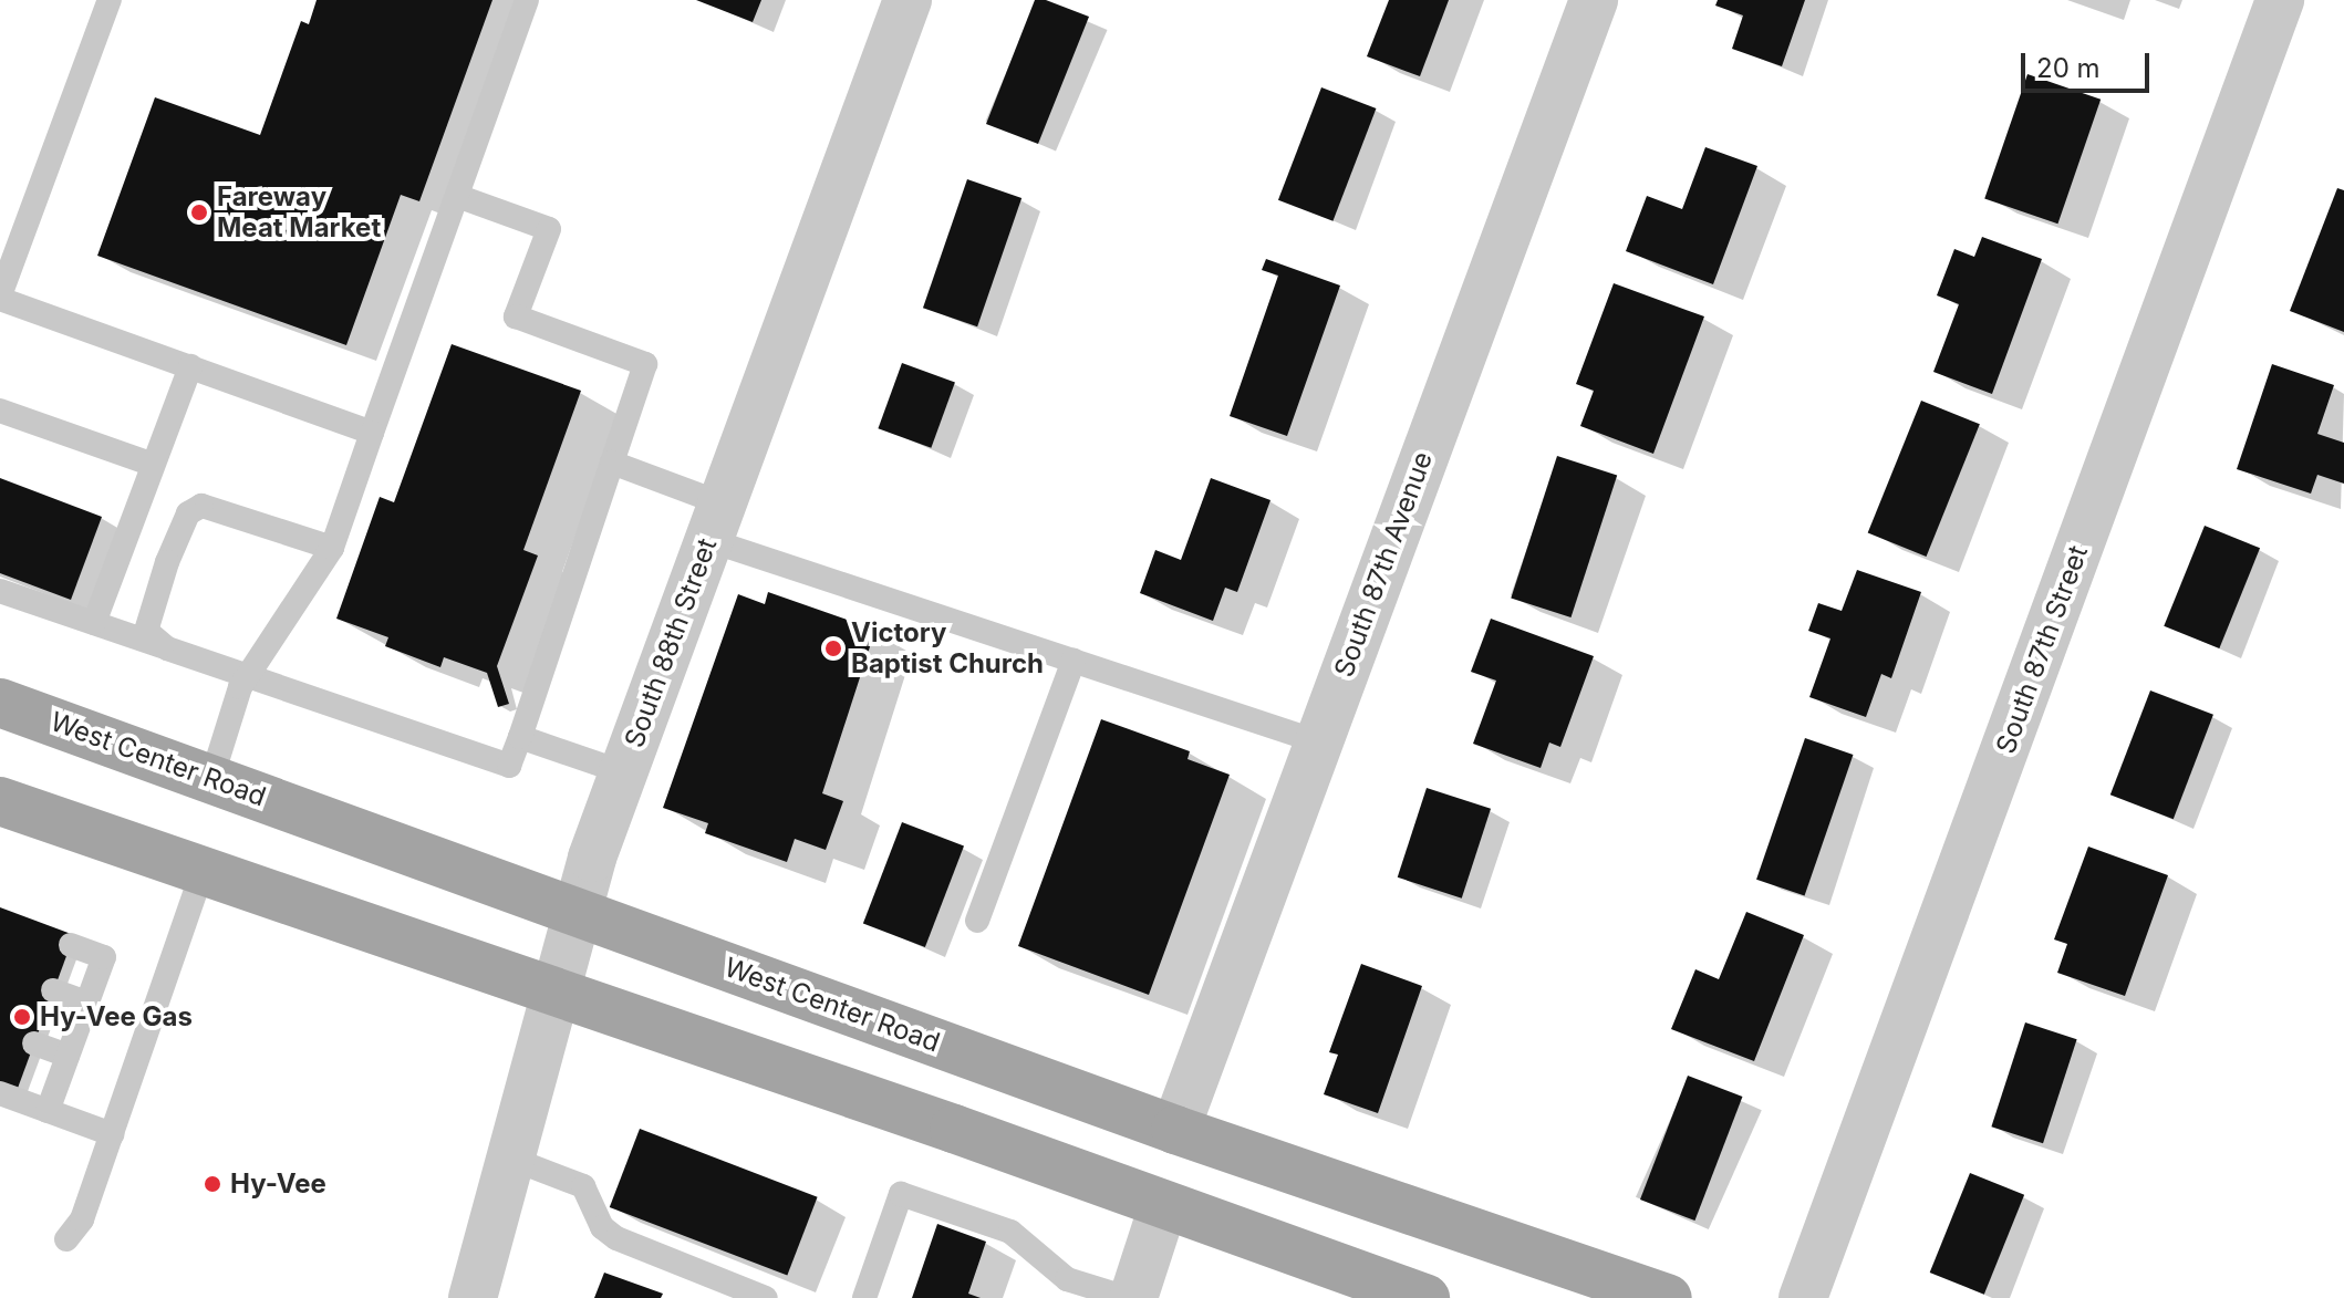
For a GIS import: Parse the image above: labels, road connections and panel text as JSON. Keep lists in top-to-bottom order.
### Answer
{
  "streets": {
    "main road": ["West Center Road"],
    "street": ["South 87th Avenue", "South 88th Street", "South 87th Street"]
  },
  "crossings": [
    ["South 87th Avenue", "West Center Road"],
    ["South 88th Street", "West Center Road"]
  ],
  "places": [
    "Fareway Meat Market",
    "Victory Baptist Church",
    "Hy-Vee Gas",
    "Hy-Vee"
  ],
  "scale_bar": "20 m"
}
